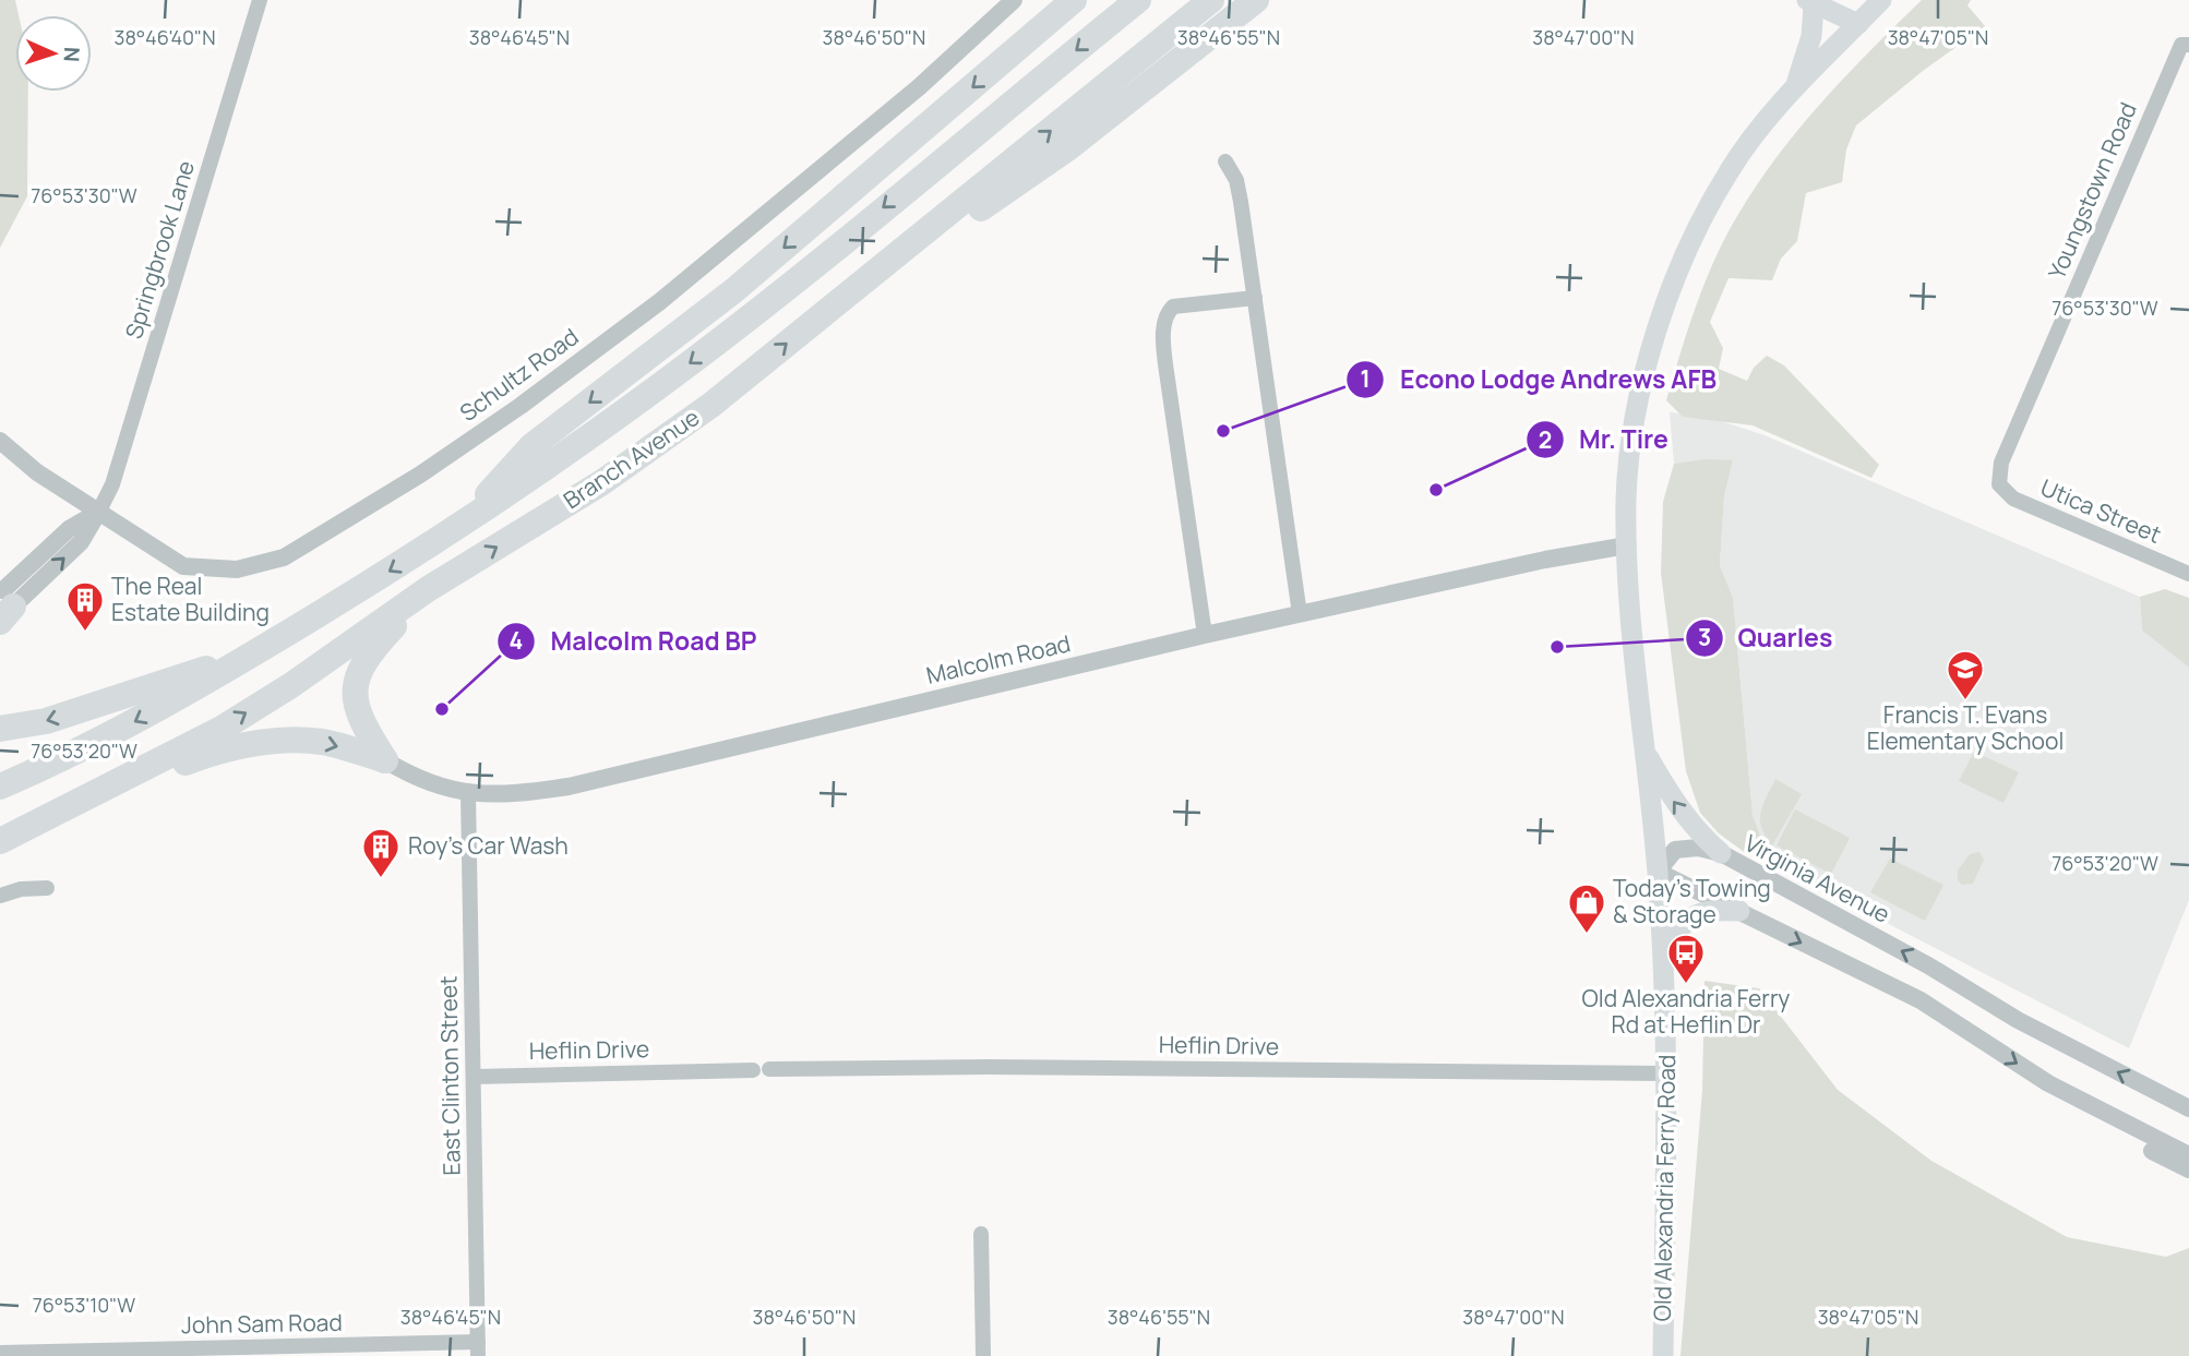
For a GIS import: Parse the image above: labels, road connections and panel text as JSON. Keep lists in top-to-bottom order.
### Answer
{
  "streets": {
    "highway": ["Branch Avenue"],
    "main road": ["Old Alexandria Ferry Road"],
    "street": [
      "Youngstown Road",
      "Springbrook Lane",
      "Schultz Road",
      "Utica Street",
      "Malcolm Road",
      "Virginia Avenue",
      "Heflin Drive",
      "East Clinton Street",
      "John Sam Road"
    ]
  },
  "crossings": [
    ["Youngstown Road", "Utica Street"],
    ["Springbrook Lane", "Schultz Road"],
    ["Malcolm Road", "East Clinton Street"],
    ["Malcolm Road", "Old Alexandria Ferry Road"],
    ["Virginia Avenue", "Old Alexandria Ferry Road"],
    ["Heflin Drive", "East Clinton Street"],
    ["Heflin Drive", "Old Alexandria Ferry Road"],
    ["East Clinton Street", "John Sam Road"]
  ],
  "places": {
    "other": [
      "Econo Lodge Andrews AFB",
      "Mr. Tire",
      "Quarles",
      "Malcolm Road BP"
    ],
    "building": ["The Real Estate Building", "Roy's Car Wash"],
    "school or university": ["Francis T. Evans Elementary School"],
    "shop": ["Today's Towing & Storage"],
    "bus stop": ["Old Alexandria Ferry Rd at Heflin Dr"]
  },
  "north": "right",
  "coordinates": [
    "38°46'40\"N",
    "38°46'45\"N",
    "38°46'50\"N",
    "38°46'55\"N",
    "38°47'00\"N",
    "38°47'05\"N",
    "76°53'30\"W",
    "76°53'20\"W",
    "76°53'10\"W"
  ]
}
